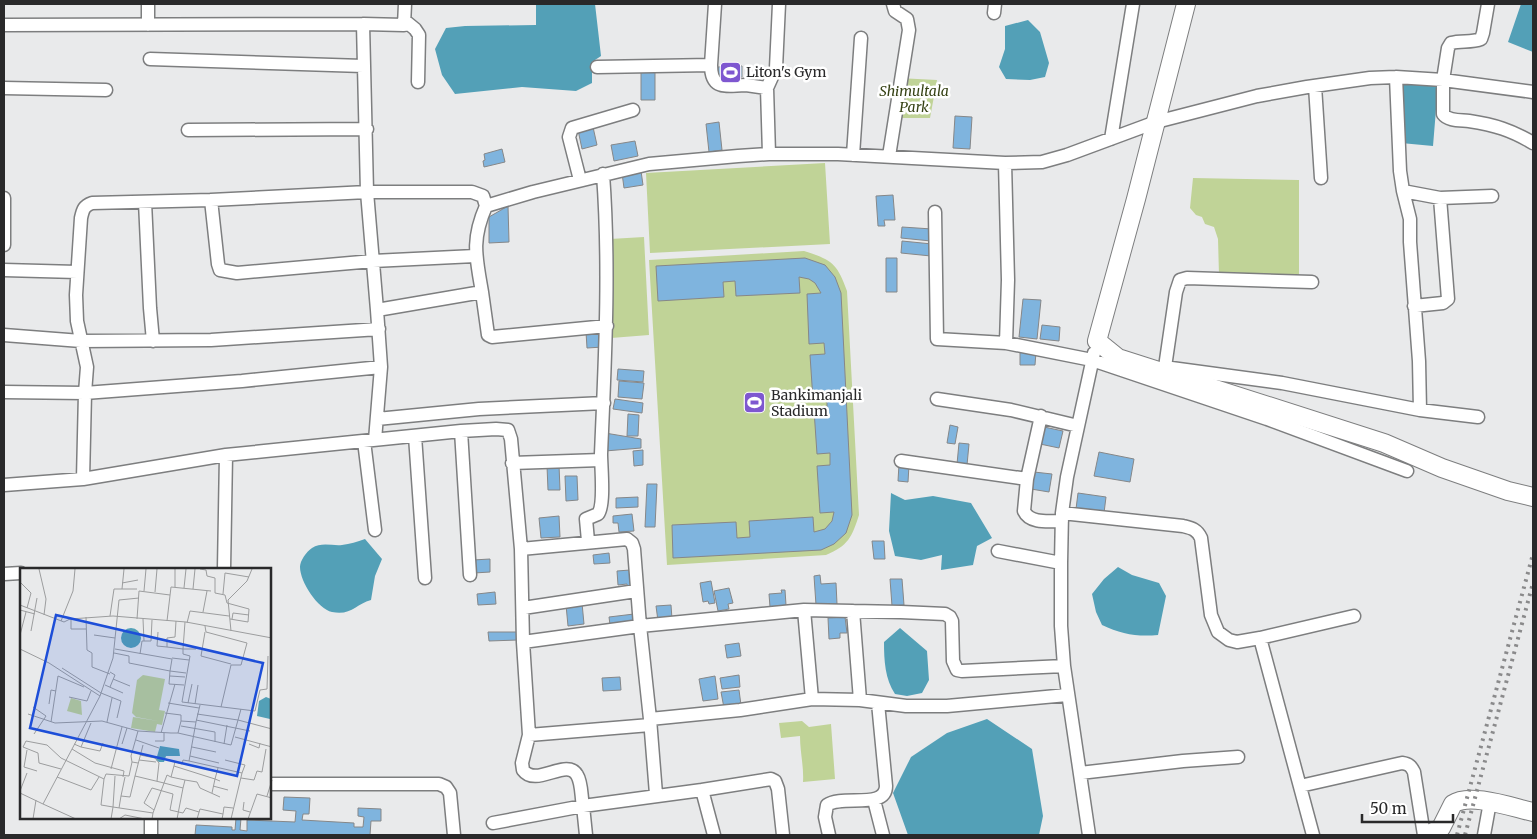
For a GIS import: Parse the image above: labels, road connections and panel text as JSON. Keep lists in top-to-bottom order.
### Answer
{
  "parks": ["Shimultala Park"],
  "places": {
    "sports": ["Liton's Gym", "Bankimanjali Stadium"]
  },
  "scale_bar": "50 m"
}
